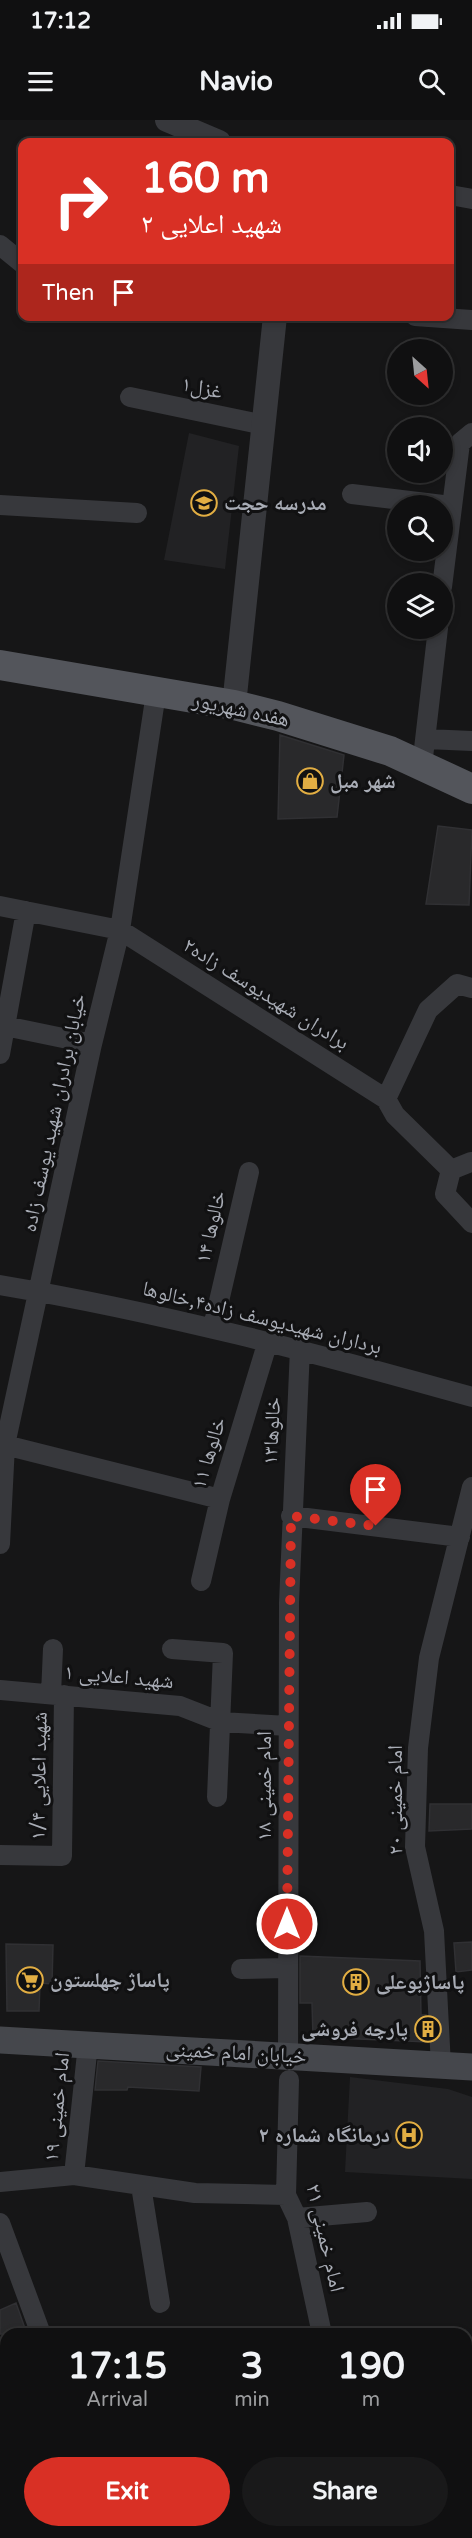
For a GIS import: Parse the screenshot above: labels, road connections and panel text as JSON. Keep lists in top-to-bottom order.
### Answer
{
  "streets": {
    "main road": ["هفده شهریور", "خیابان امام خمینی"],
    "street": [
      "غزل۱",
      "برادران شهیدیوسف زاده۲",
      "خیابان برادران شهید یوسف زاده",
      "خالوها ۱۴",
      "برداران شهیدیوسف زاده۴,خالوها",
      "خالوها۱۳",
      "خالوها ۱۱",
      "شهید اعلایی ۱",
      "شهید اعلایی ۱/۴",
      "امام خمینی ۱۸",
      "امام خمینی ۲۰",
      "امام خمینی ۱۹",
      "امام خمینی ۲۱"
    ]
  },
  "crossings": [
    ["هفده شهریور", "خیابان برادران شهید یوسف زاده"],
    ["برادران شهیدیوسف زاده۲", "خیابان برادران شهید یوسف زاده"],
    ["خیابان برادران شهید یوسف زاده", "برداران شهیدیوسف زاده۴,خالوها"],
    ["خالوها ۱۴", "برداران شهیدیوسف زاده۴,خالوها"],
    ["برداران شهیدیوسف زاده۴,خالوها", "خالوها۱۳"],
    ["برداران شهیدیوسف زاده۴,خالوها", "خالوها ۱۱"],
    ["خالوها۱۳", "امام خمینی ۱۸"],
    ["شهید اعلایی ۱", "شهید اعلایی ۱/۴"],
    ["شهید اعلایی ۱", "امام خمینی ۱۸"],
    ["امام خمینی ۱۸", "خیابان امام خمینی"],
    ["امام خمینی ۱۸", "امام خمینی ۲۱"],
    ["امام خمینی ۲۰", "خیابان امام خمینی"],
    ["خیابان امام خمینی", "امام خمینی ۱۹"],
    ["خیابان امام خمینی", "امام خمینی ۲۱"]
  ],
  "places": {
    "school or university": ["مدرسه حجت"],
    "shop": ["شهر مبل"],
    "supermarket": ["پاساژ چهلستون"],
    "building": ["پاساژبوعلی", "پارچه فروشی"],
    "hospital": ["درمانگاه شماره ۲"]
  },
  "north": "bottom right",
  "page": {
    "status": "17:12",
    "header": "Navio",
    "turn": ["160 m", "شهید اعلایی ۲"],
    "then": "Then",
    "eta": [
      "17:15",
      "Arrival",
      "3",
      "min",
      "190",
      "m"
    ],
    "buttons": ["Exit", "Share"]
  }
}
